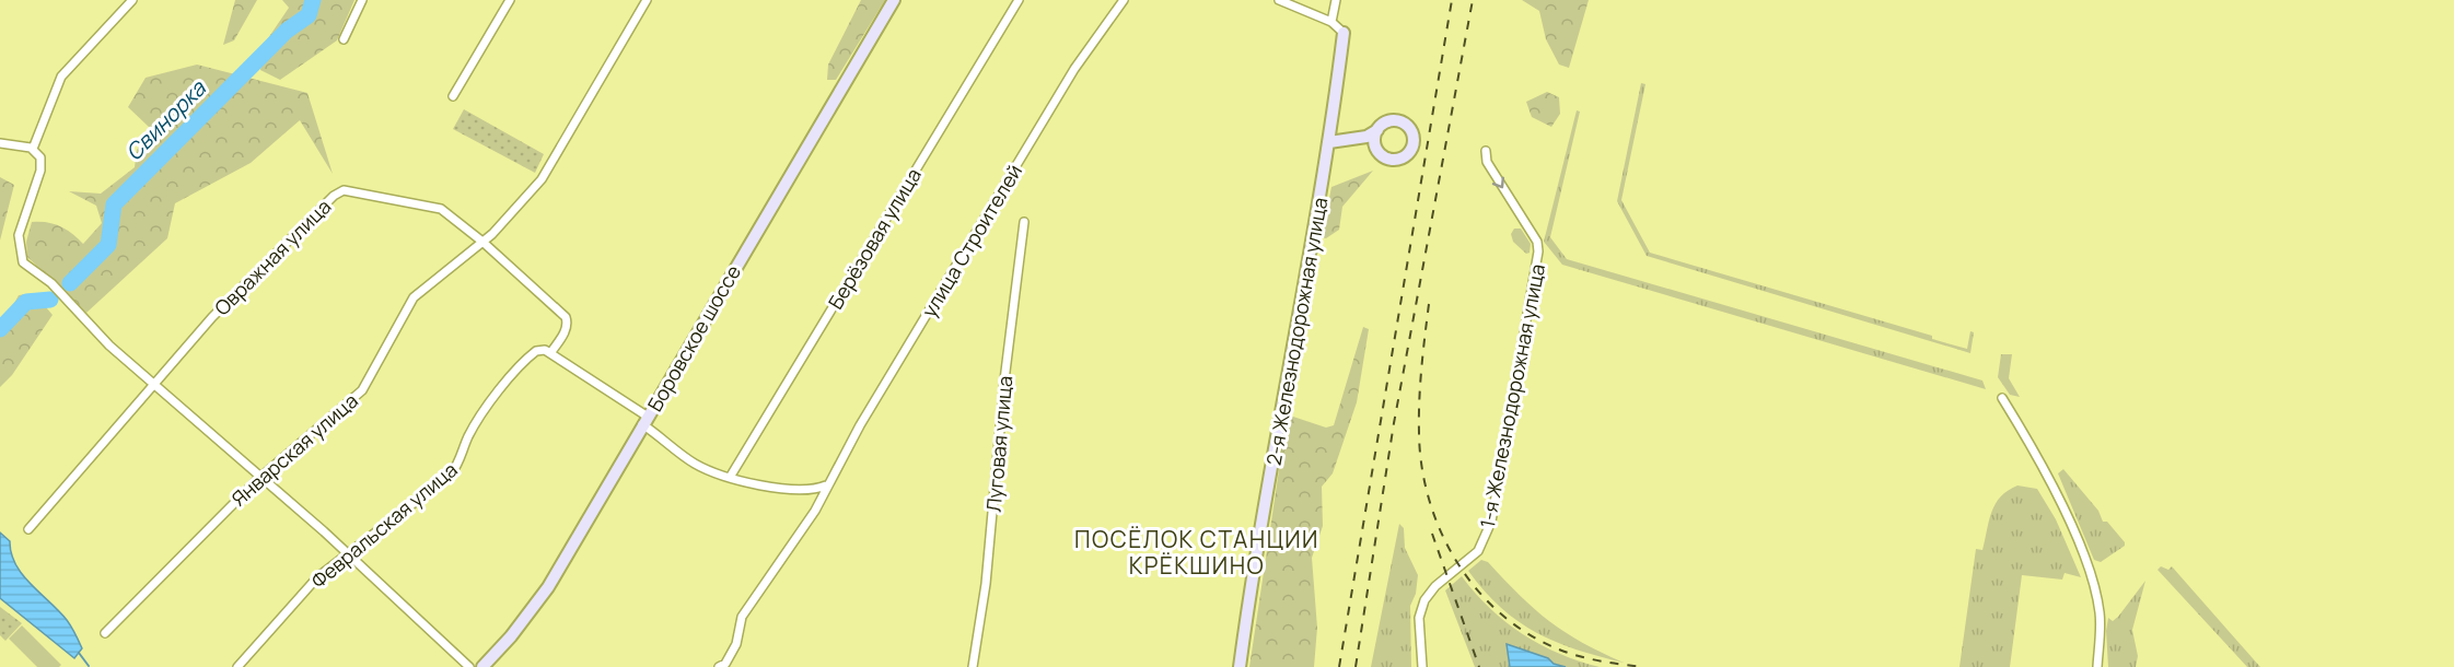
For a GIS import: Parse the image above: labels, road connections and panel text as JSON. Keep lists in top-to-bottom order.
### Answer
{
  "streets": {
    "main road": ["2-я Железнодорожная улица", "Боровское шоссе"],
    "street": [
      "Берёзовая улица",
      "улица Строителей",
      "Овражная улица",
      "1-я Железнодорожная улица",
      "Луговая улица",
      "Январская улица",
      "Февральская улица"
    ]
  },
  "crossings": [
    ["Овражная улица", "Январская улица"],
    ["Овражная улица", "Февральская улица"]
  ],
  "one_way": ["1-я Железнодорожная улица"],
  "districts": ["ПОСЁЛОК СТАНЦИИ КРЁКШИНО"],
  "water": ["Свинорка"]
}
